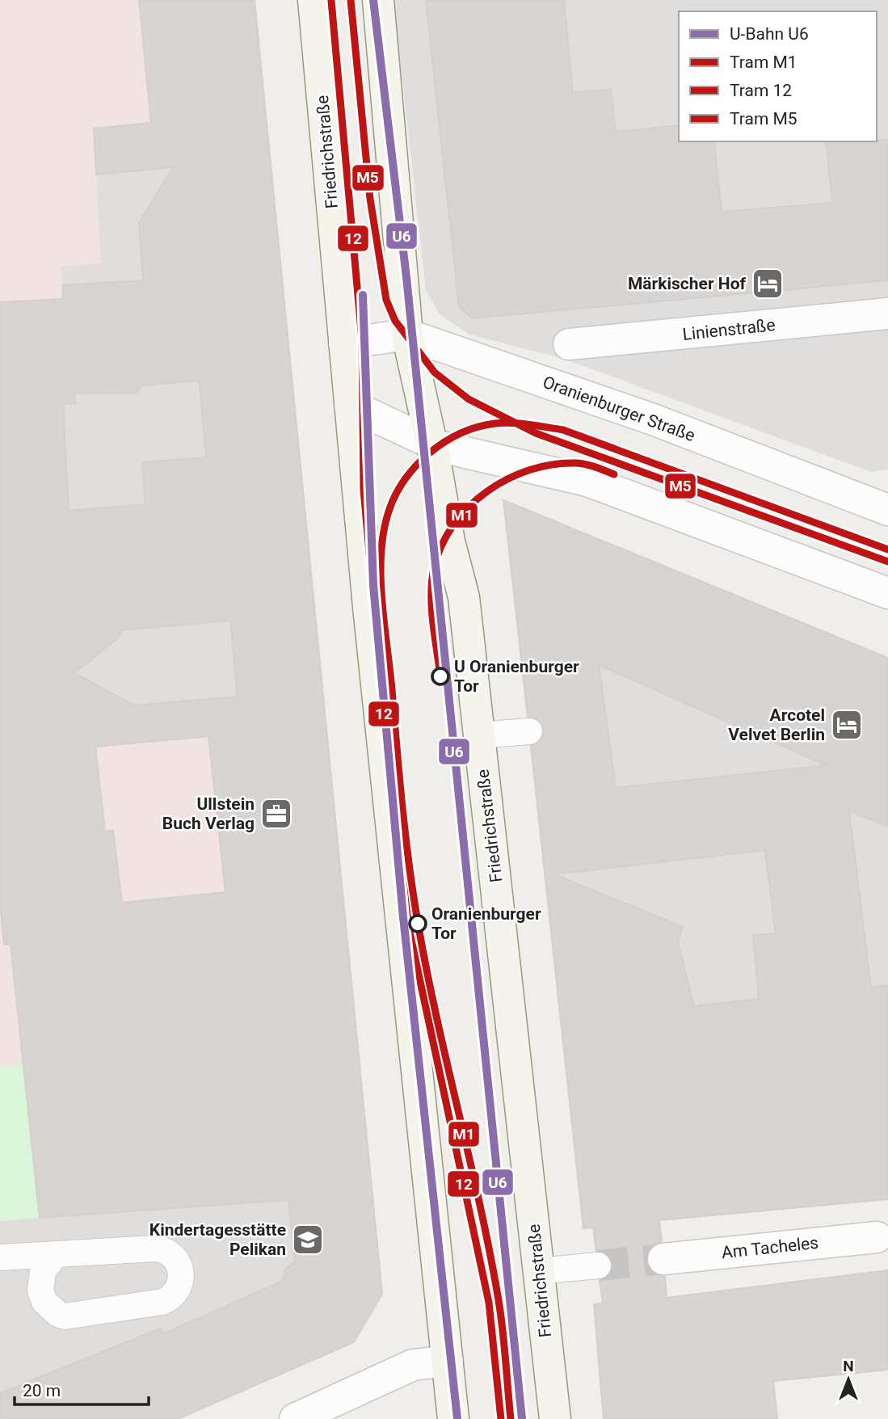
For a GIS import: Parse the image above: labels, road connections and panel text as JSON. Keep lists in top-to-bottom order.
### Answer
{
  "streets": {
    "main road": ["Friedrichstraße"],
    "street": ["Linienstraße", "Oranienburger Straße", "Am Tacheles"]
  },
  "crossings": [
    ["Friedrichstraße", "Oranienburger Straße"]
  ],
  "places": {
    "hotel": ["Märkischer Hof", "Arcotel Velvet Berlin"],
    "other": ["U Oranienburger Tor", "Oranienburger Tor"],
    "office": ["Ullstein Buch Verlag"],
    "school or university": ["Kindertagesstätte Pelikan"]
  },
  "lines": [
    "metro line U6",
    "tram line M5",
    "tram line 12",
    "tram line M1"
  ],
  "legend": [
    "U-Bahn U6",
    "Tram M1",
    "Tram 12",
    "Tram M5"
  ],
  "scale_bar": "20 m",
  "north": "top"
}
